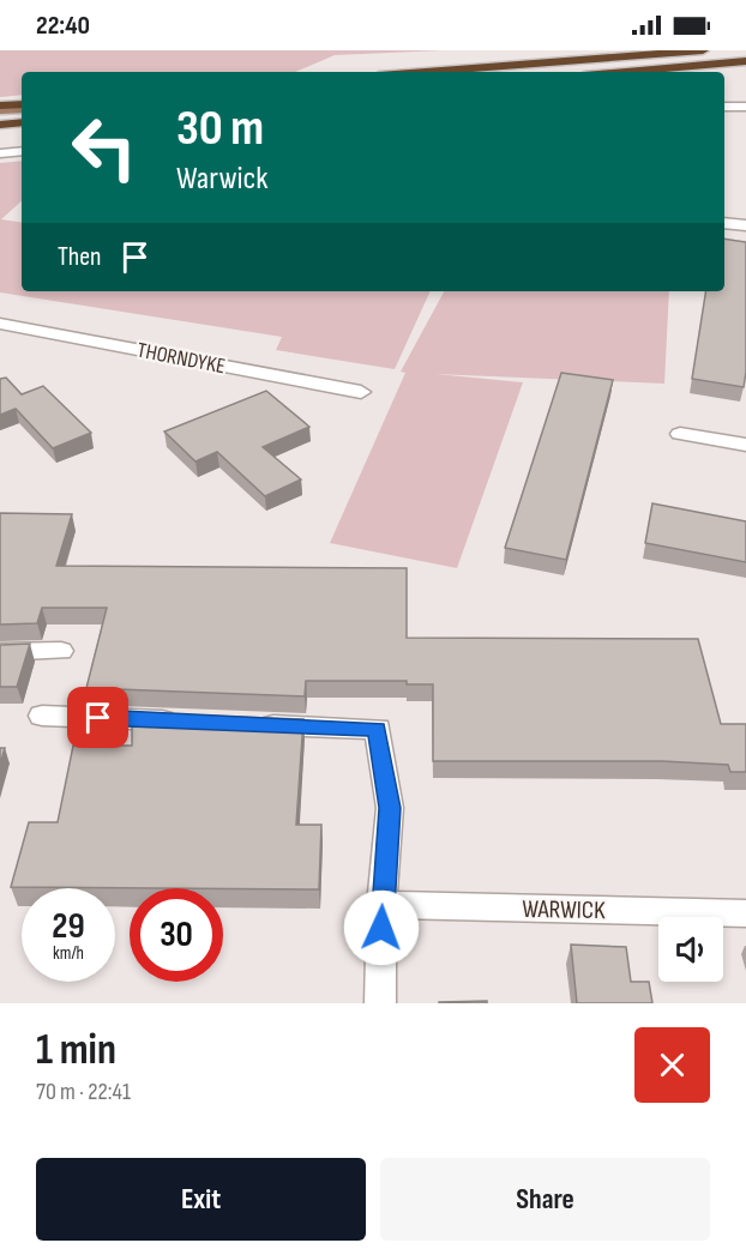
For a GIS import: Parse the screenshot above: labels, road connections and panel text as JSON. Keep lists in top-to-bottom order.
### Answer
{
  "streets": {
    "street": ["THORNDYKE", "WARWICK"]
  },
  "page": {
    "status": "22:40",
    "turn": ["30 m", "Warwick"],
    "then": "Then",
    "speed": "29 km/h",
    "limit": "30",
    "heading": ["1 min", "70 m · 22:41"],
    "buttons": ["Exit", "Share"]
  }
}
